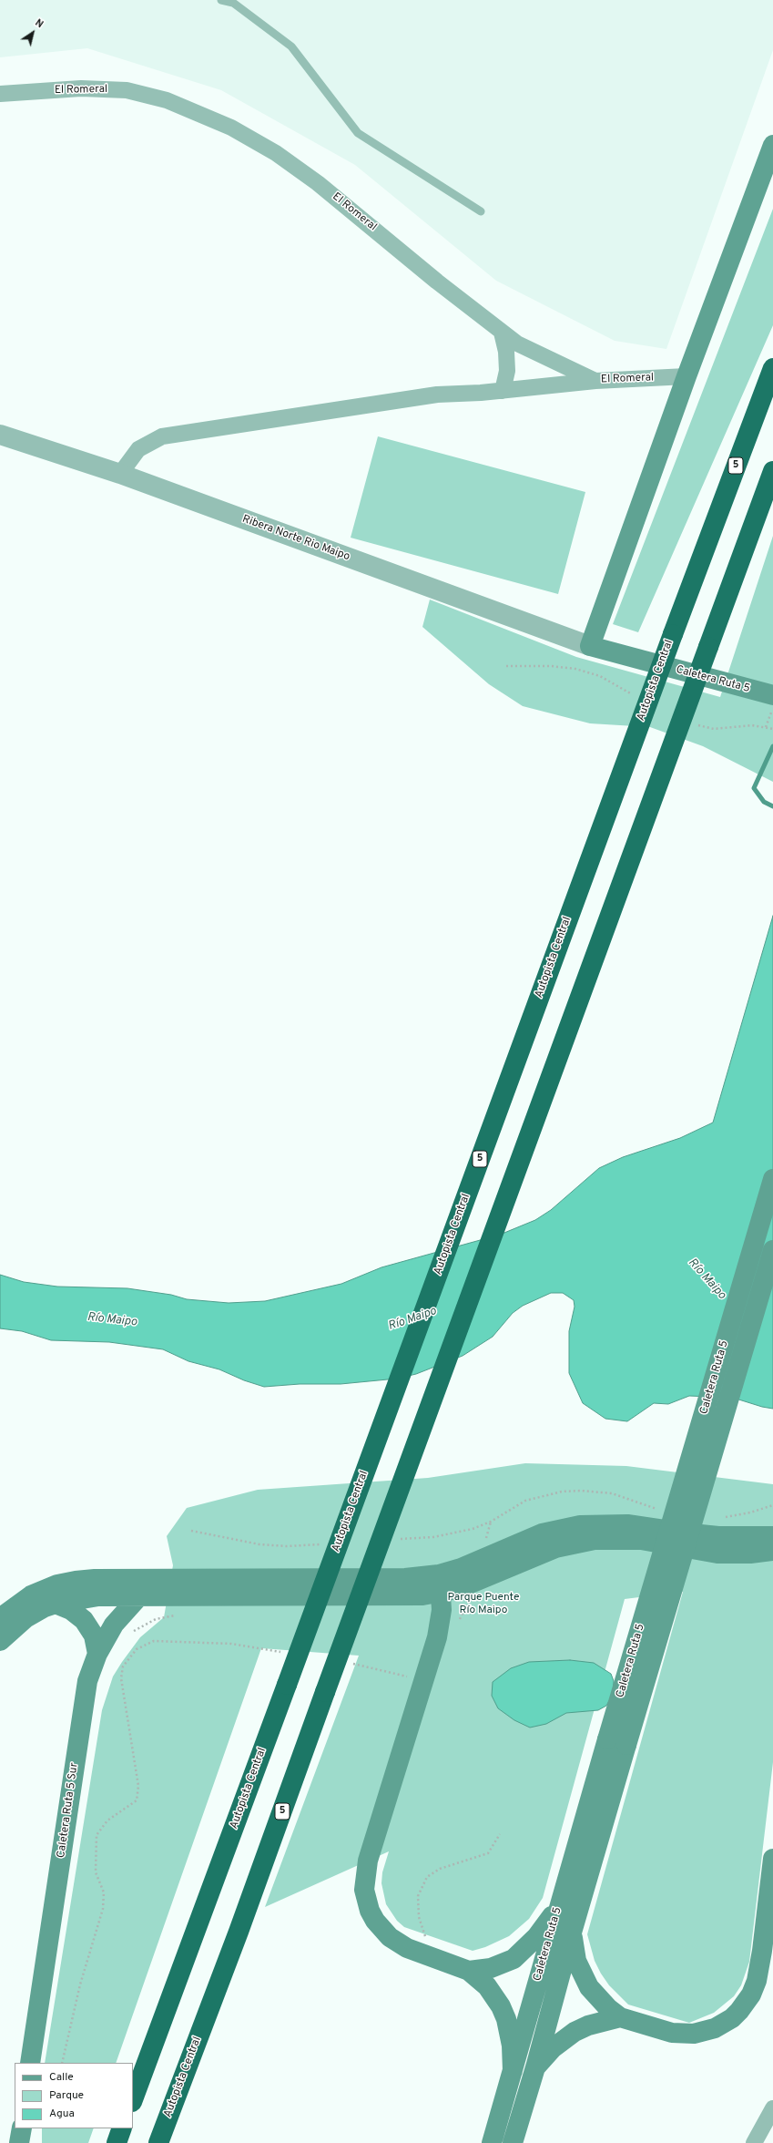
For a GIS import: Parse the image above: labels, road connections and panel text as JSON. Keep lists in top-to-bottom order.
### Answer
{
  "streets": {
    "highway": ["5", "Autopista Central"],
    "main road": ["Caletera Ruta 5", "Caletera Ruta 5 Sur"],
    "street": ["El Romeral", "Ribera Norte Rio Maipo"]
  },
  "crossings": [
    ["Ribera Norte Rio Maipo", "Caletera Ruta 5"]
  ],
  "water": ["Río Maipo"],
  "parks": ["Parque Puente Río Maipo"],
  "legend": ["Calle", "Parque", "Agua"],
  "north": "top right"
}
